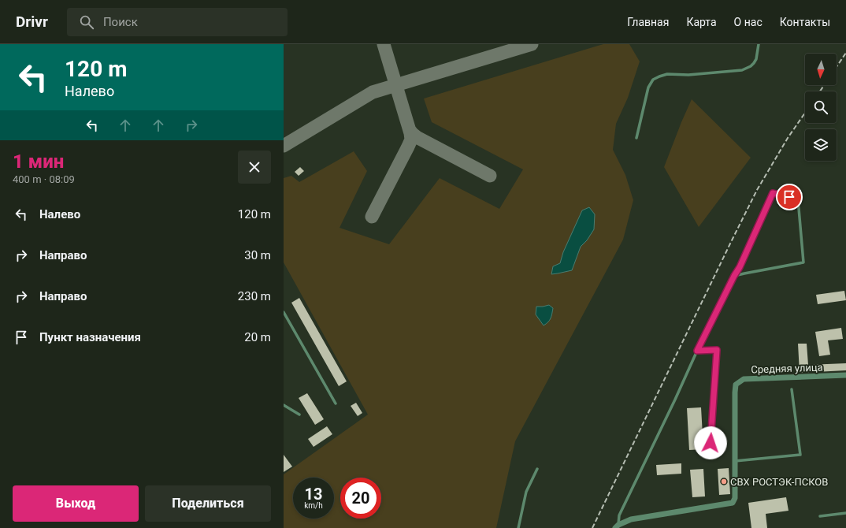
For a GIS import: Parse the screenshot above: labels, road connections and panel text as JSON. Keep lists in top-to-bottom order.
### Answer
{
  "streets": {
    "street": ["Средняя улица"]
  },
  "places": ["СВХ РОСТЭК-ПСКОВ"],
  "north": "bottom",
  "page": {
    "header": "Drivr",
    "search": "Поиск",
    "nav": [
      "Главная",
      "Карта",
      "О нас",
      "Контакты"
    ],
    "turn": ["120 m", "Налево"],
    "heading": ["1 мин", "400 m · 08:09"],
    "list": [
      {
        "name": "Налево",
        "value": "120 m"
      },
      {
        "name": "Направо",
        "value": "30 m"
      },
      {
        "name": "Направо",
        "value": "230 m"
      },
      {
        "name": "Пункт назначения",
        "value": "20 m"
      }
    ],
    "speed": "13 km/h",
    "limit": "20",
    "buttons": ["Выход", "Поделиться"]
  }
}
